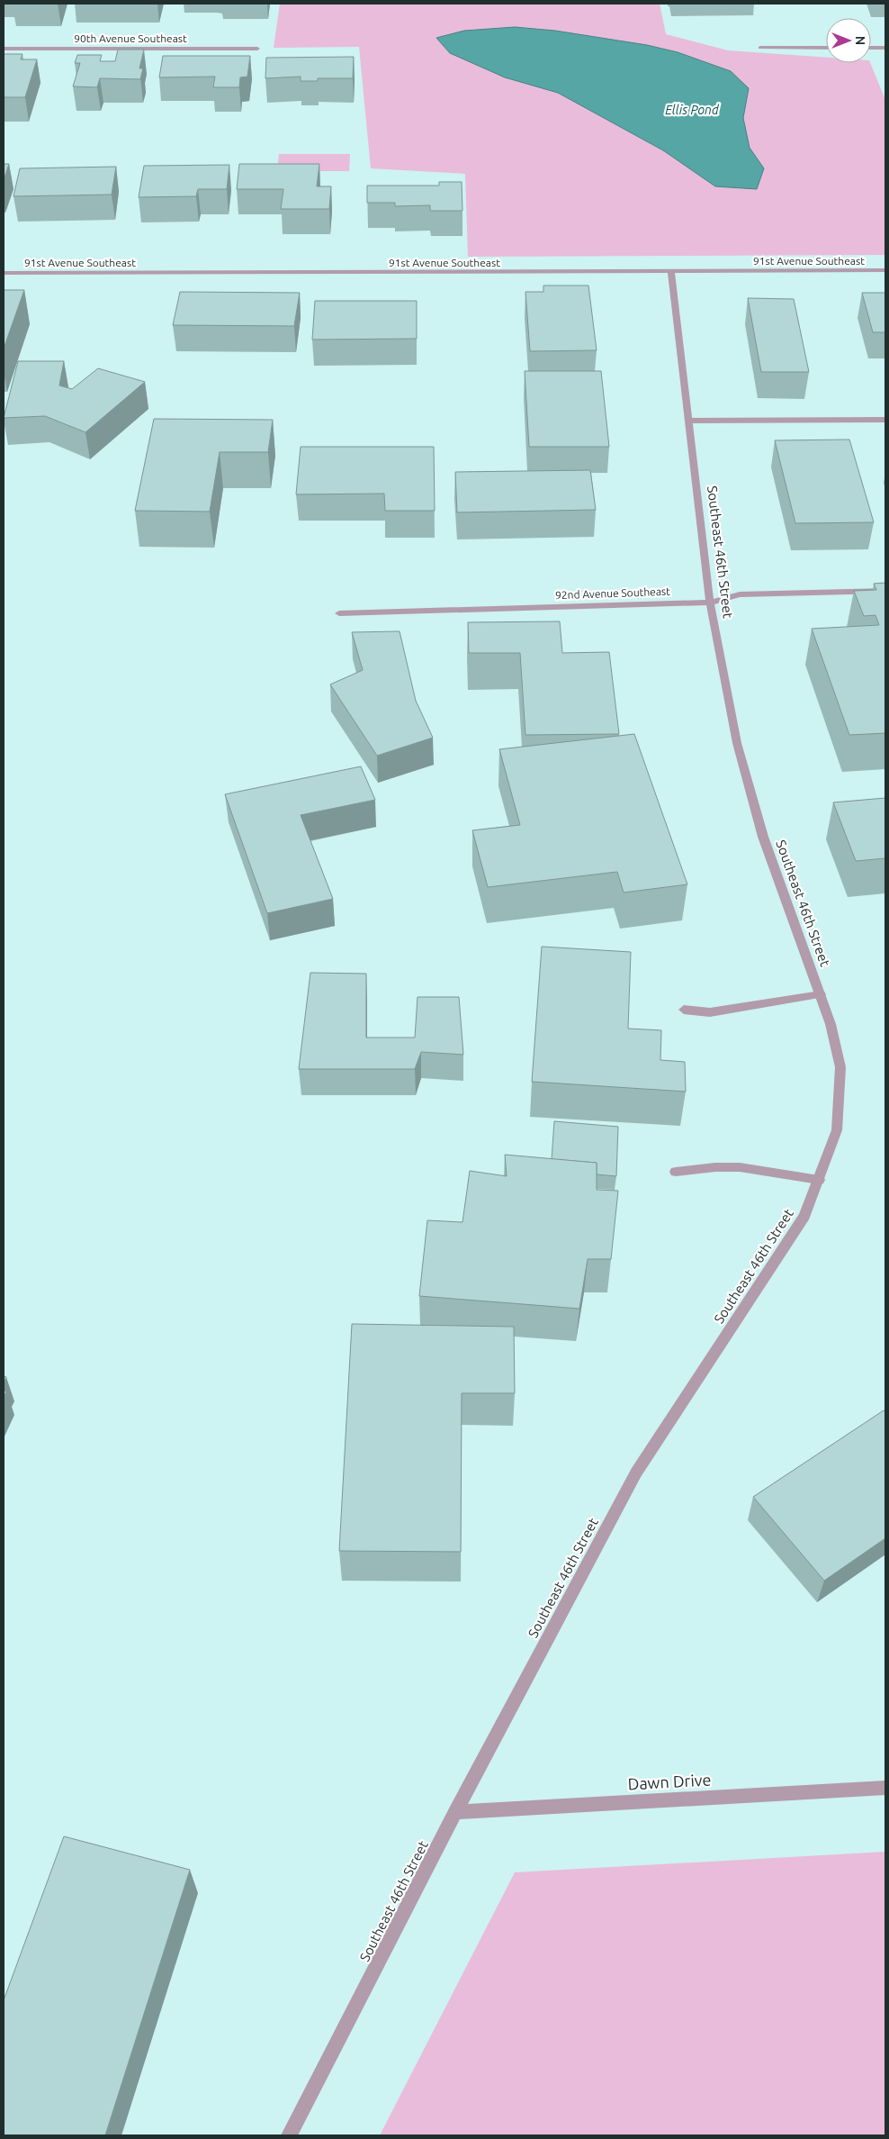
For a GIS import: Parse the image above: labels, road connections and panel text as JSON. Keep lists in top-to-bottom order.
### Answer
{
  "streets": {
    "street": [
      "90th Avenue Southeast",
      "91st Avenue Southeast",
      "Southeast 46th Street",
      "92nd Avenue Southeast",
      "Dawn Drive"
    ]
  },
  "crossings": [
    ["91st Avenue Southeast", "Southeast 46th Street"],
    ["Southeast 46th Street", "92nd Avenue Southeast"],
    ["Southeast 46th Street", "Dawn Drive"]
  ],
  "water": ["Ellis Pond"],
  "north": "right"
}
